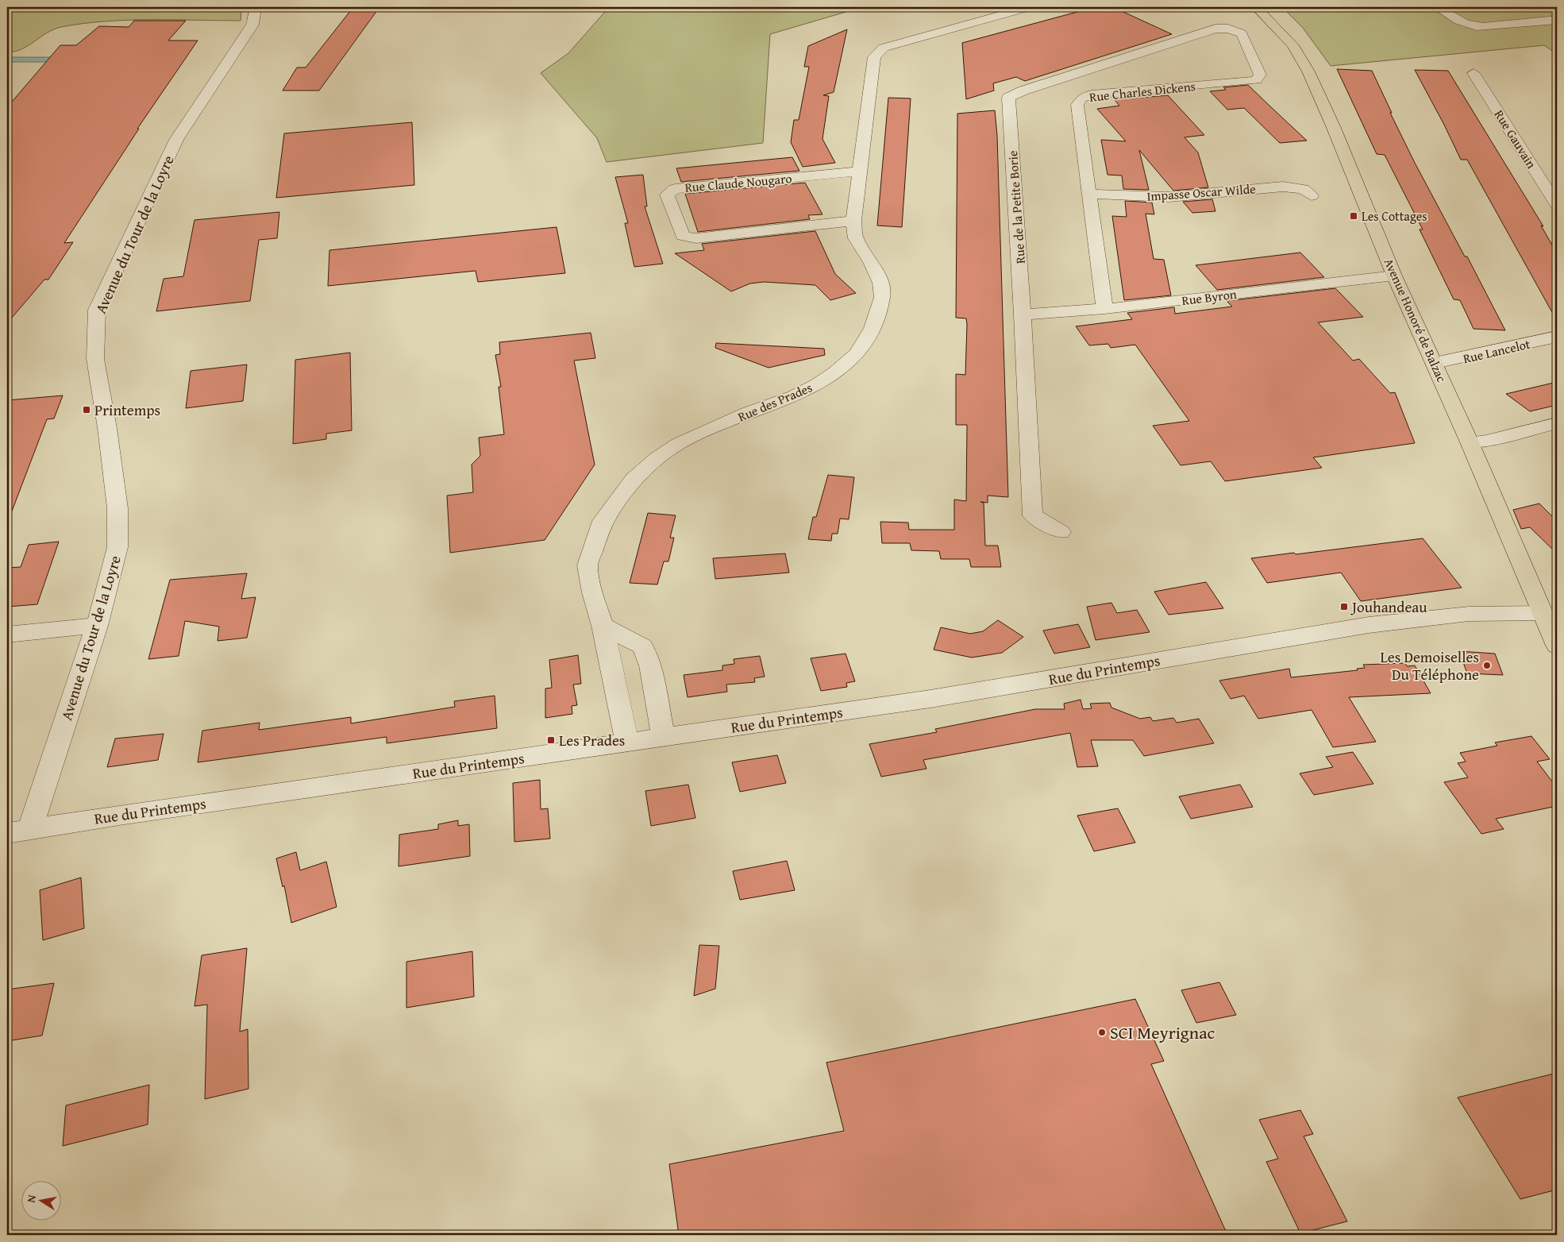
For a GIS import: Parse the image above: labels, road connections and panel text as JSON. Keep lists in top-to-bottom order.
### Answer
{
  "streets": {
    "main road": ["Avenue Honoré de Balzac"],
    "street": [
      "Rue Charles Dickens",
      "Rue Gauvain",
      "Rue Claude Nougaro",
      "Impasse Oscar Wilde",
      "Rue de la Petite Borie",
      "Avenue du Tour de la Loyre",
      "Rue Byron",
      "Rue Lancelot",
      "Rue des Prades",
      "Rue du Printemps"
    ]
  },
  "crossings": [
    ["Rue Charles Dickens", "Impasse Oscar Wilde"],
    ["Rue Charles Dickens", "Rue de la Petite Borie"],
    ["Rue Charles Dickens", "Rue Byron"],
    ["Rue Claude Nougaro", "Rue des Prades"],
    ["Rue de la Petite Borie", "Rue Byron"],
    ["Avenue du Tour de la Loyre", "Rue du Printemps"],
    ["Rue Byron", "Avenue Honoré de Balzac"],
    ["Avenue Honoré de Balzac", "Rue Lancelot"],
    ["Avenue Honoré de Balzac", "Rue du Printemps"],
    ["Rue des Prades", "Rue du Printemps"]
  ],
  "places": {
    "transit": [
      "Les Cottages",
      "Printemps",
      "Jouhandeau",
      "Les Prades"
    ],
    "other": ["Les Demoiselles Du Téléphone", "SCI Meyrignac"]
  },
  "north": "left"
}
